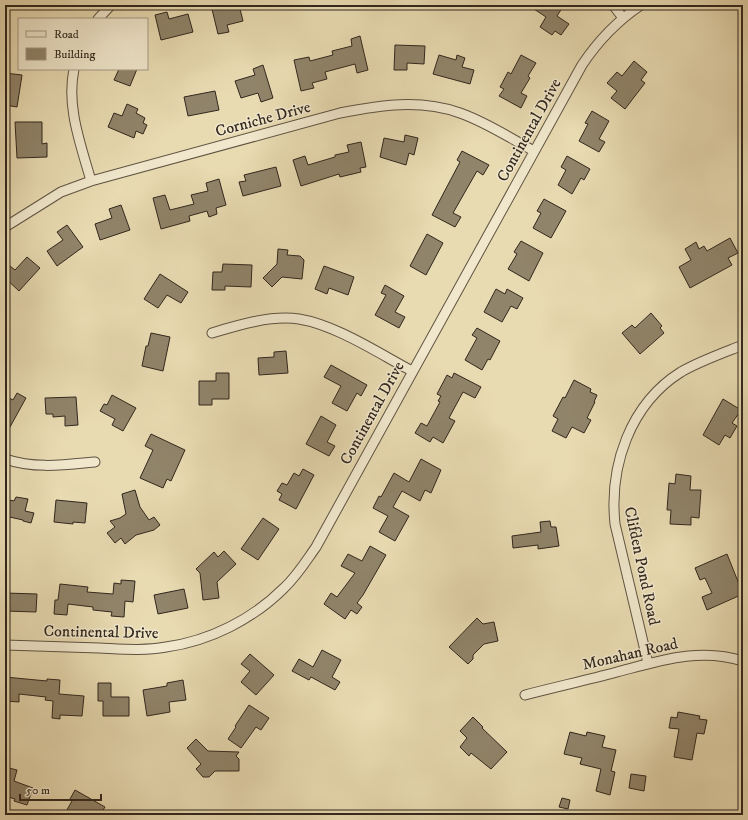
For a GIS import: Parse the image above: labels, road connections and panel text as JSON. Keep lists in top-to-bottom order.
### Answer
{
  "streets": {
    "street": [
      "Corniche Drive",
      "Continental Drive",
      "Clifden Pond Road",
      "Monahan Road"
    ]
  },
  "crossings": [
    ["Corniche Drive", "Continental Drive"],
    ["Clifden Pond Road", "Monahan Road"]
  ],
  "legend": ["Road", "Building"],
  "scale_bar": "50 m"
}
